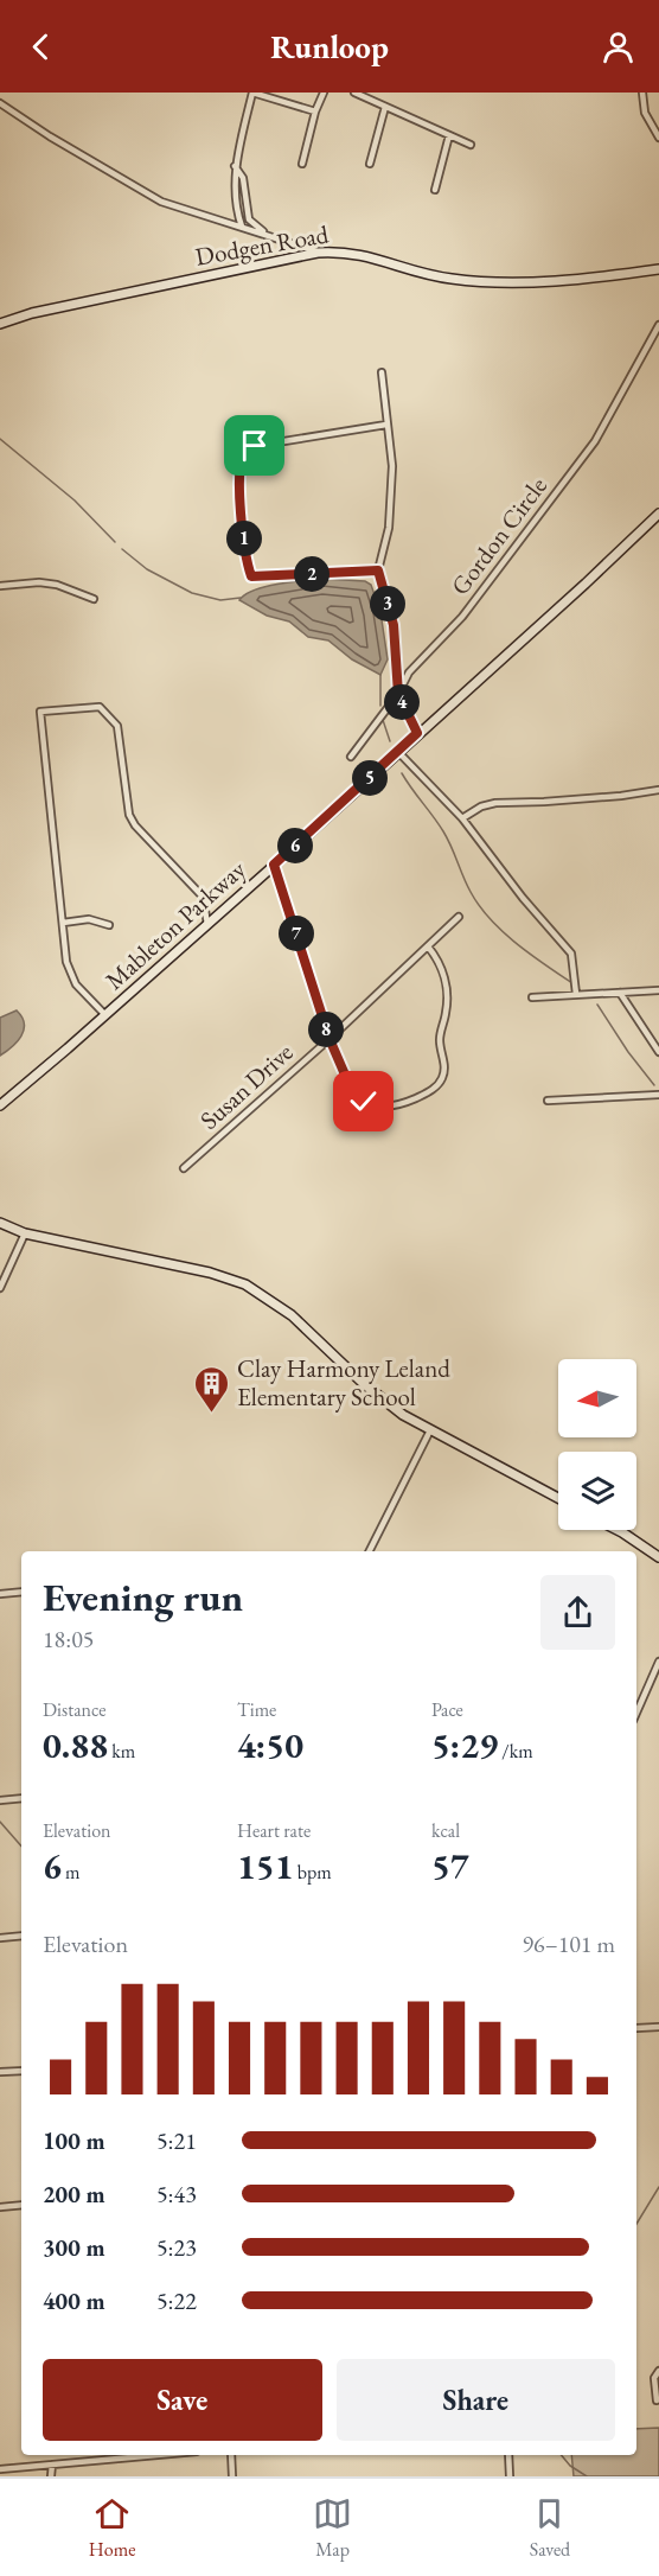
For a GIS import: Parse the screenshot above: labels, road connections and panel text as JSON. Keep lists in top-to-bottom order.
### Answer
{
  "streets": {
    "street": [
      "Dodgen Road",
      "Gordon Circle",
      "Mableton Parkway",
      "Susan Drive"
    ]
  },
  "places": {
    "building": ["Clay Harmony Leland Elementary School"]
  },
  "north": "left",
  "page": {
    "header": "Runloop",
    "pins": [
      "1",
      "2",
      "3",
      "4",
      "5",
      "6",
      "7",
      "8"
    ],
    "heading": ["Evening run", "18:05"],
    "stats": [
      ["Distance", "0.88 km"],
      ["Time", "4:50"],
      ["Pace", "5:29 /km"],
      ["Elevation", "6 m"],
      ["Heart rate", "151 bpm"],
      ["kcal", "57"]
    ],
    "chart": ["Elevation", "96–101 m"],
    "list": [
      {
        "name": "100 m",
        "note": "5:21"
      },
      {
        "name": "200 m",
        "note": "5:43"
      },
      {
        "name": "300 m",
        "note": "5:23"
      },
      {
        "name": "400 m",
        "note": "5:22"
      }
    ],
    "buttons": ["Save", "Share"],
    "tabs": ["Home", "Map", "Saved"]
  }
}
